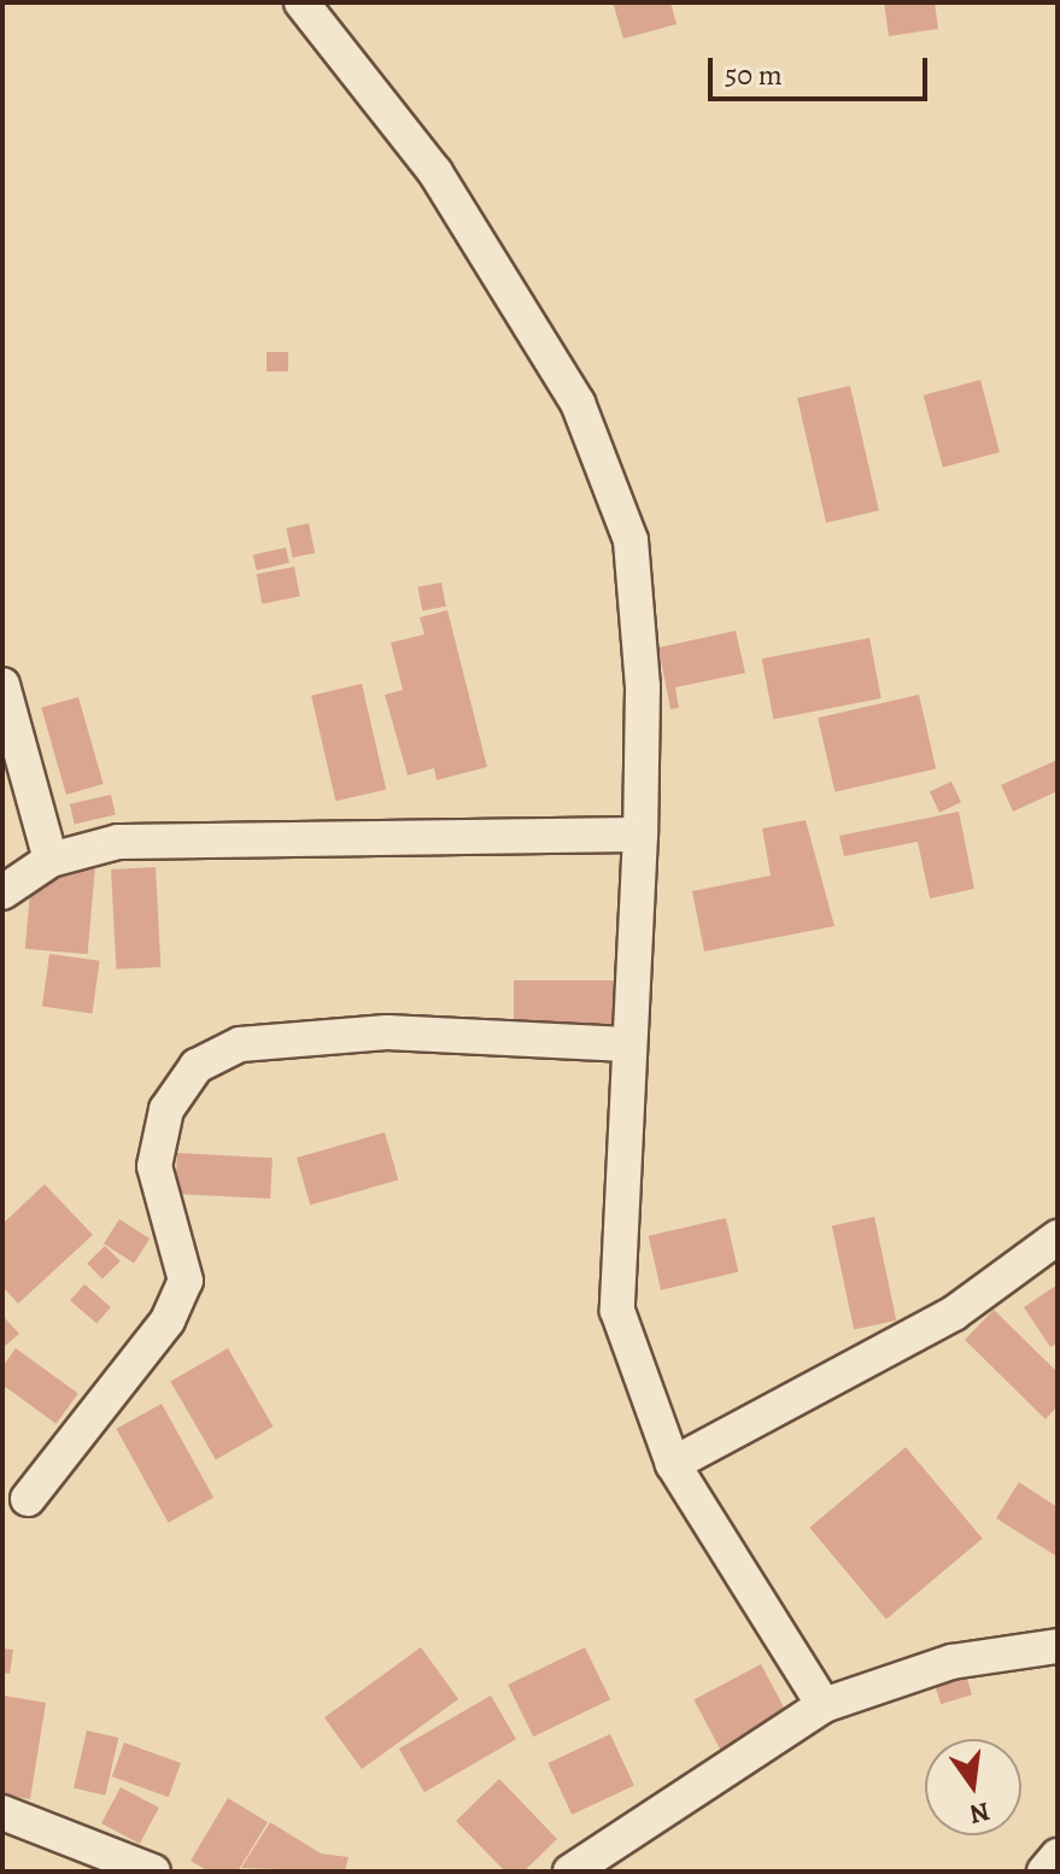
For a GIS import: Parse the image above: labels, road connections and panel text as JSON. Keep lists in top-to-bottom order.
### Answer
{
  "scale_bar": "50 m",
  "north": "bottom"
}
